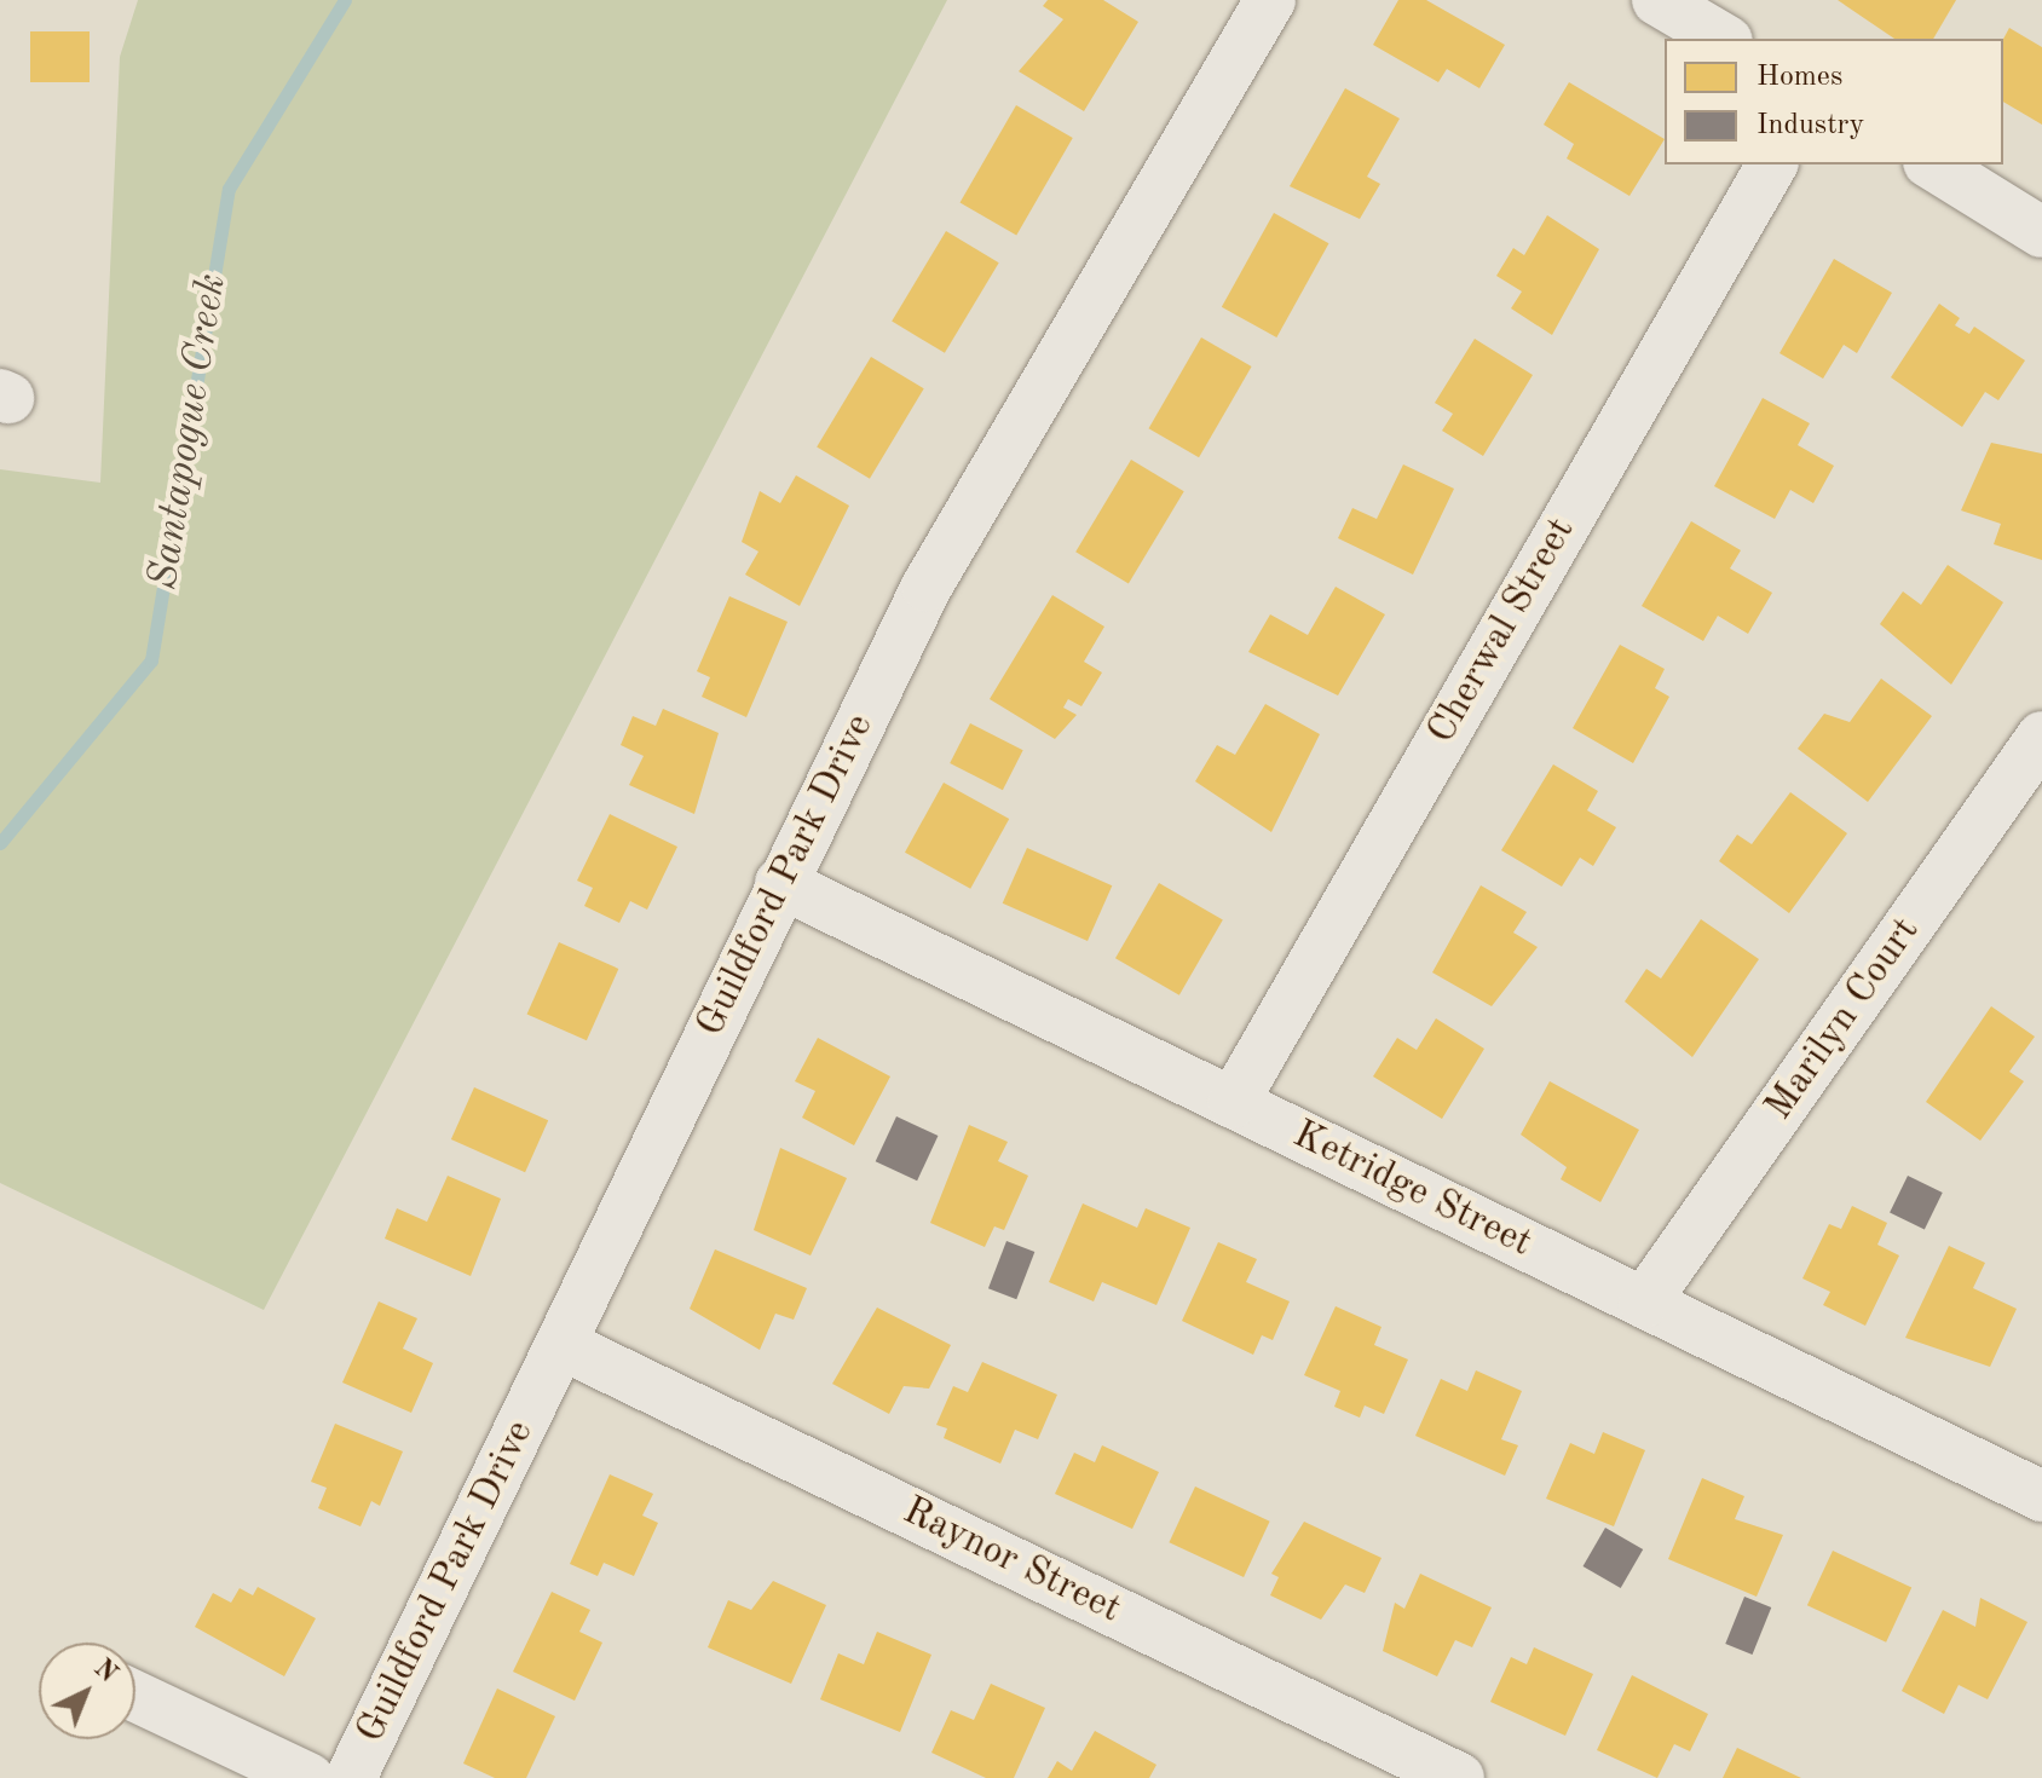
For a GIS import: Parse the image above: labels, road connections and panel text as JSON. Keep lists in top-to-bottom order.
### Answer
{
  "streets": {
    "street": [
      "Cherwal Street",
      "Guildford Park Drive",
      "Marilyn Court",
      "Ketridge Street",
      "Raynor Street"
    ]
  },
  "crossings": [
    ["Cherwal Street", "Ketridge Street"],
    ["Guildford Park Drive", "Ketridge Street"],
    ["Guildford Park Drive", "Raynor Street"],
    ["Marilyn Court", "Ketridge Street"]
  ],
  "water": ["Santapogue Creek"],
  "legend": ["Homes", "Industry"],
  "north": "top right"
}
